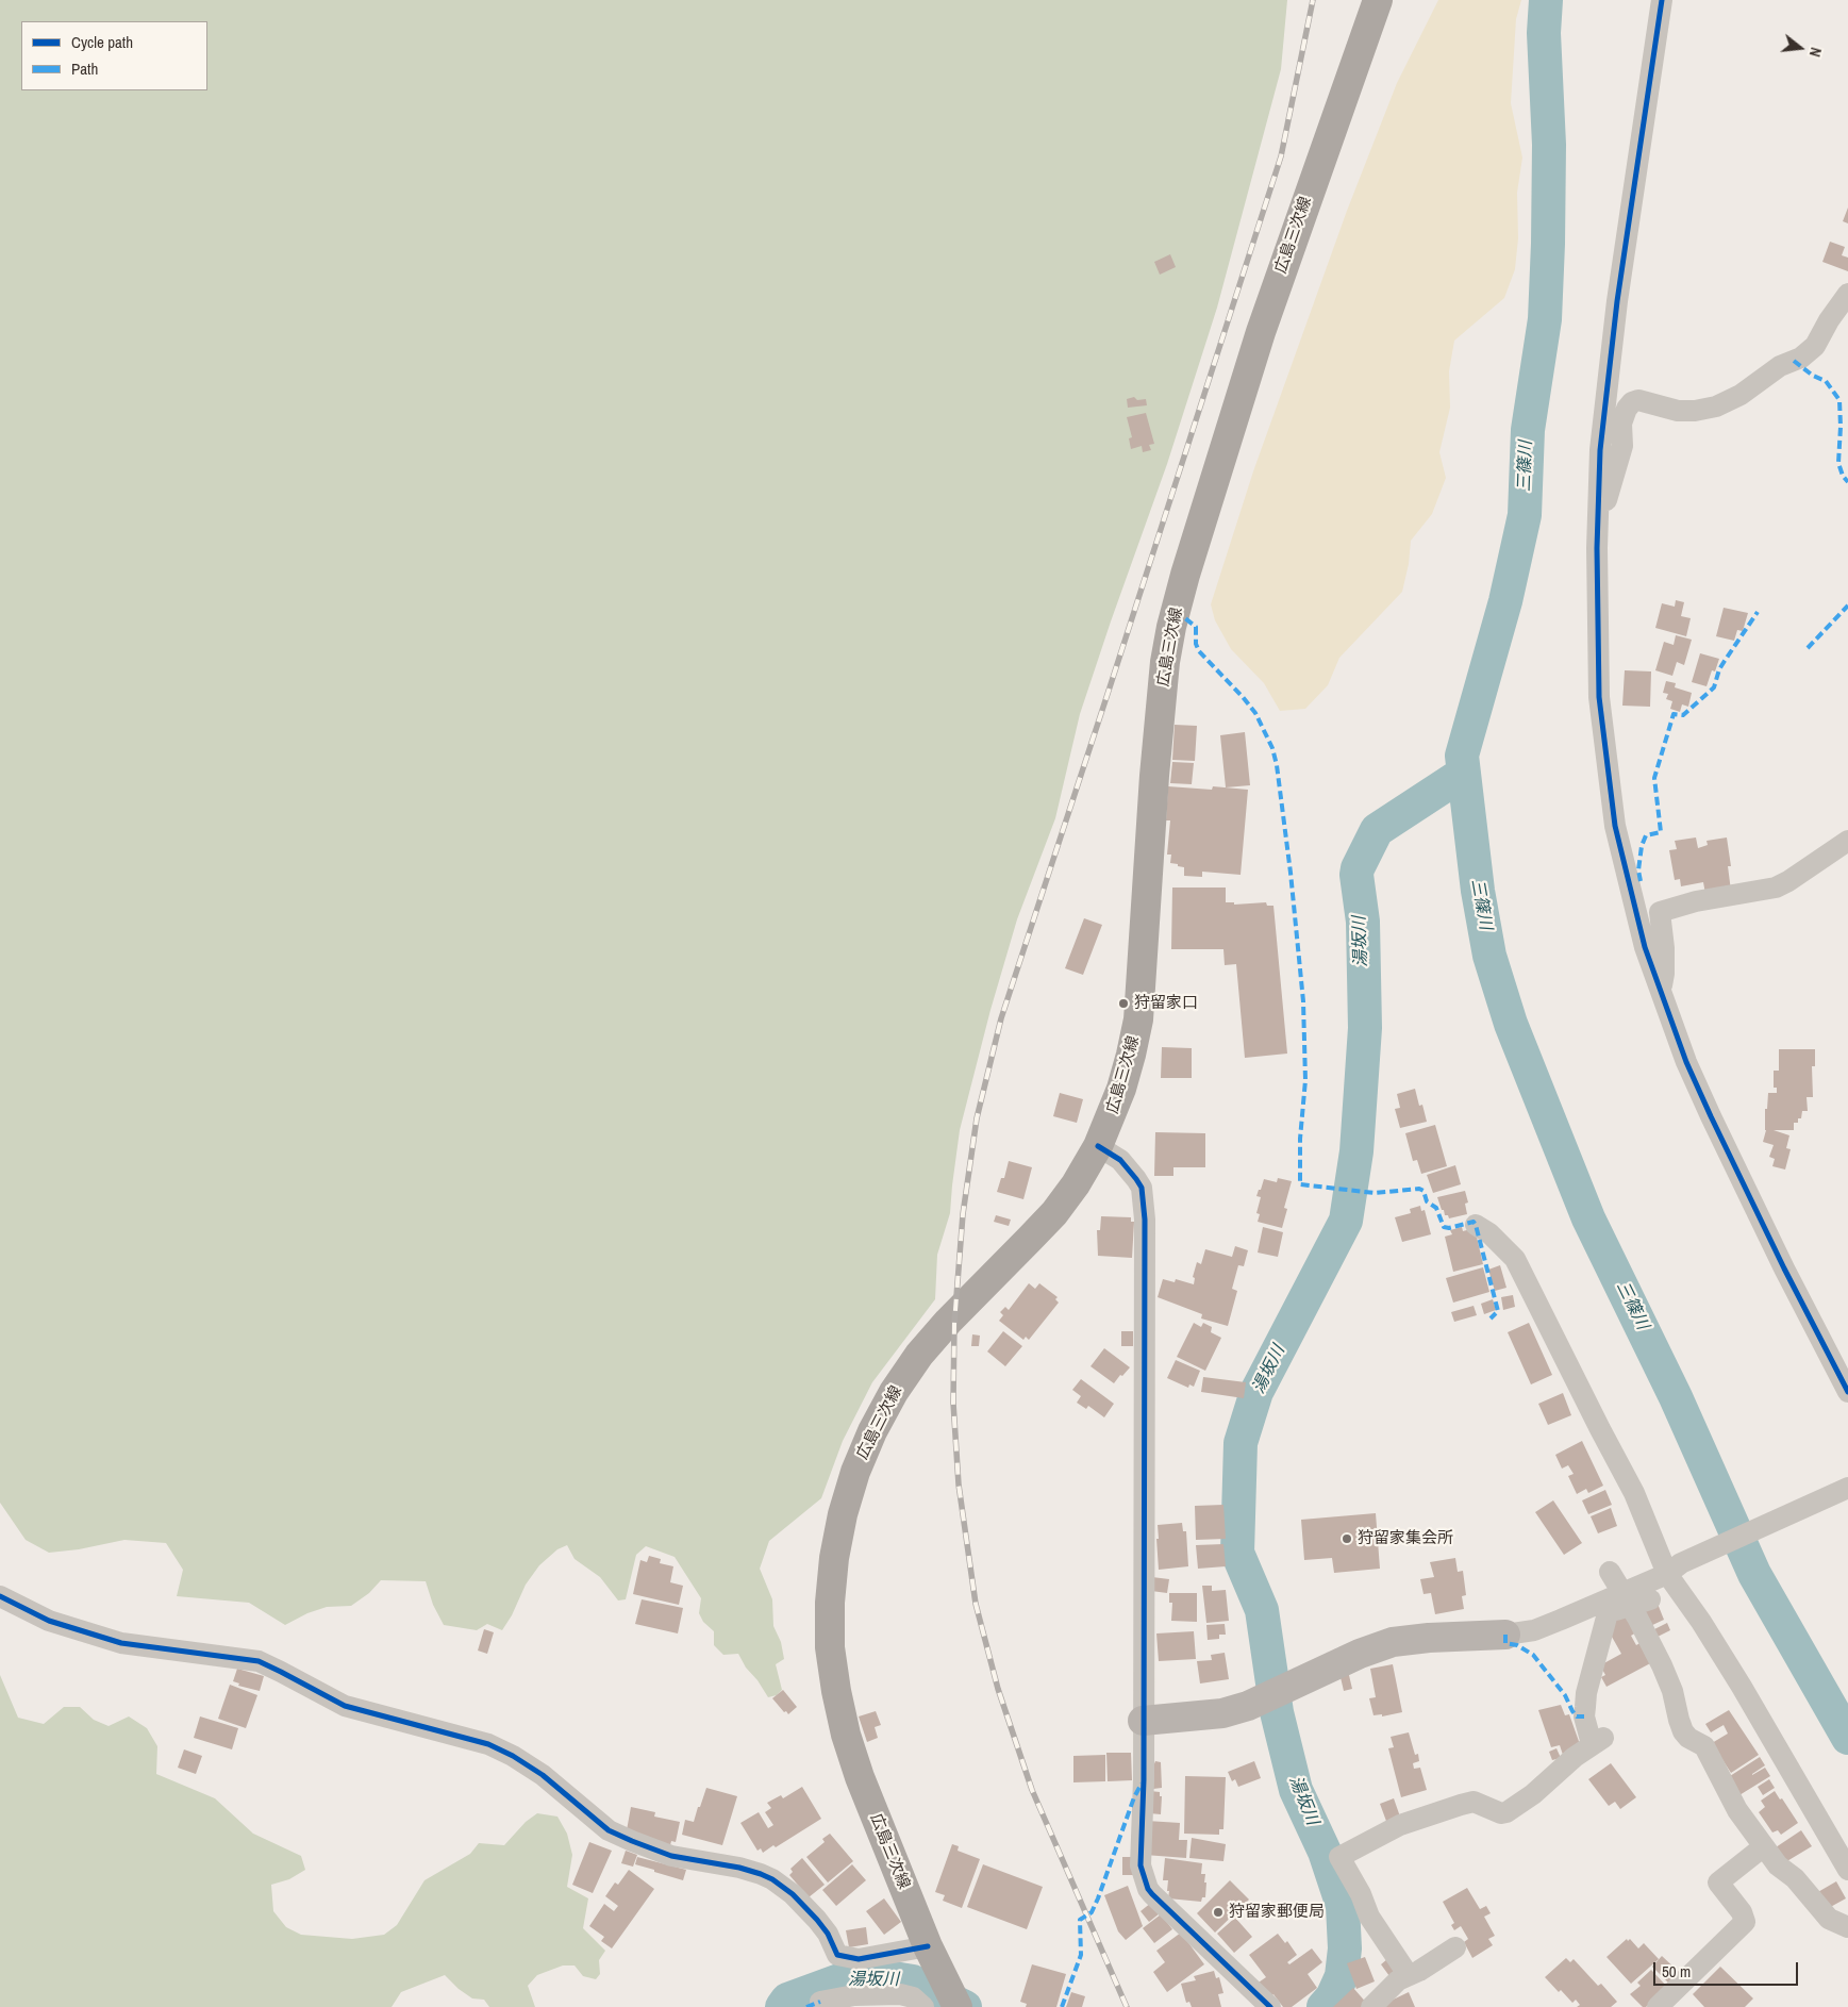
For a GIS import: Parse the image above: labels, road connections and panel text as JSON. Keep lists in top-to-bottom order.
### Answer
{
  "streets": {
    "main road": ["広島三次線"]
  },
  "water": ["三篠川", "湯坂川"],
  "places": ["狩留家口", "狩留家集会所", "狩留家郵便局"],
  "legend": ["Cycle path", "Path"],
  "scale_bar": "50 m",
  "north": "right"
}
